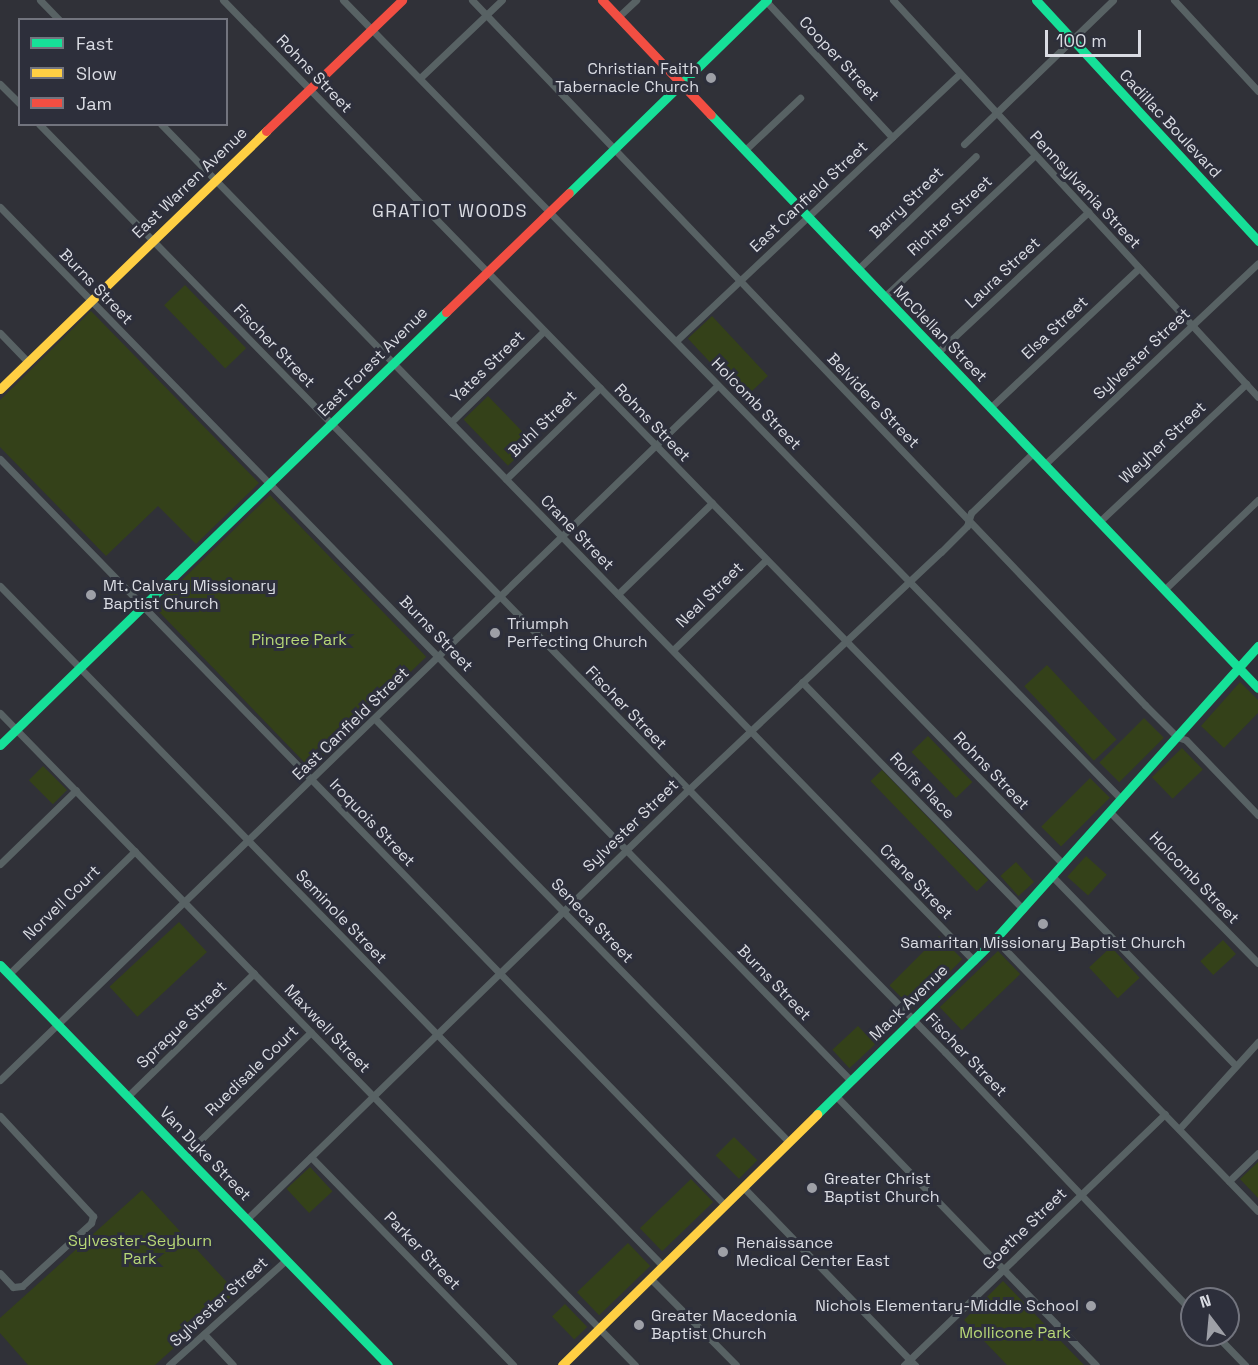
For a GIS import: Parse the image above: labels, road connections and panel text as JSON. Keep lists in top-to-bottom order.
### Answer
{
  "streets": {
    "main road": [
      "Cadillac Boulevard",
      "East Warren Avenue",
      "McClellan Street",
      "East Forest Avenue",
      "Mack Avenue",
      "Van Dyke Street"
    ],
    "street": [
      "Cooper Street",
      "Rohns Street",
      "Pennsylvania Street",
      "East Canfield Street",
      "Barry Street",
      "Richter Street",
      "Laura Street",
      "Burns Street",
      "Elsa Street",
      "Fischer Street",
      "Sylvester Street",
      "Yates Street",
      "Belvidere Street",
      "Holcomb Street",
      "Buhl Street",
      "Weyher Street",
      "Crane Street",
      "Neal Street",
      "Rolfs Place",
      "Iroquois Street",
      "Norvell Court",
      "Seminole Street",
      "Seneca Street",
      "Sprague Street",
      "Maxwell Street",
      "Ruedisale Court",
      "Goethe Street",
      "Parker Street"
    ]
  },
  "crossings": [
    ["Cooper Street", "East Canfield Street"],
    ["Cooper Street", "East Forest Avenue"],
    ["Rohns Street", "East Warren Avenue"],
    ["Rohns Street", "East Canfield Street"],
    ["Rohns Street", "Sylvester Street"],
    ["Rohns Street", "East Forest Avenue"],
    ["Rohns Street", "Yates Street"],
    ["Rohns Street", "Buhl Street"],
    ["Rohns Street", "Neal Street"],
    ["Rohns Street", "Mack Avenue"],
    ["East Warren Avenue", "Burns Street"],
    ["East Warren Avenue", "Fischer Street"],
    ["East Warren Avenue", "Holcomb Street"],
    ["East Warren Avenue", "Crane Street"],
    ["Pennsylvania Street", "East Canfield Street"],
    ["Pennsylvania Street", "Richter Street"],
    ["Pennsylvania Street", "Laura Street"],
    ["Pennsylvania Street", "Elsa Street"],
    ["Pennsylvania Street", "Sylvester Street"],
    ["Pennsylvania Street", "Weyher Street"],
    ["East Canfield Street", "Burns Street"],
    ["East Canfield Street", "McClellan Street"],
    ["East Canfield Street", "Fischer Street"],
    ["East Canfield Street", "Belvidere Street"],
    ["East Canfield Street", "Holcomb Street"],
    ["East Canfield Street", "Crane Street"],
    ["East Canfield Street", "Iroquois Street"],
    ["East Canfield Street", "Seminole Street"],
    ["East Canfield Street", "Seneca Street"],
    ["East Canfield Street", "Maxwell Street"],
    ["East Canfield Street", "Van Dyke Street"],
    ["Barry Street", "McClellan Street"],
    ["Richter Street", "McClellan Street"],
    ["Laura Street", "McClellan Street"],
    ["Burns Street", "Sylvester Street"],
    ["Burns Street", "East Forest Avenue"],
    ["Burns Street", "Mack Avenue"],
    ["Elsa Street", "McClellan Street"],
    ["McClellan Street", "Sylvester Street"],
    ["McClellan Street", "East Forest Avenue"],
    ["McClellan Street", "Weyher Street"],
    ["McClellan Street", "Mack Avenue"],
    ["Fischer Street", "Sylvester Street"],
    ["Fischer Street", "East Forest Avenue"],
    ["Fischer Street", "Mack Avenue"],
    ["Fischer Street", "Goethe Street"],
    ["Sylvester Street", "Belvidere Street"],
    ["Sylvester Street", "Holcomb Street"],
    ["Sylvester Street", "Crane Street"],
    ["Sylvester Street", "Rolfs Place"],
    ["Sylvester Street", "Iroquois Street"],
    ["Sylvester Street", "Seminole Street"],
    ["Sylvester Street", "Seneca Street"],
    ["Sylvester Street", "Maxwell Street"],
    ["Sylvester Street", "Van Dyke Street"],
    ["Sylvester Street", "Parker Street"],
    ["East Forest Avenue", "Belvidere Street"],
    ["East Forest Avenue", "Holcomb Street"],
    ["East Forest Avenue", "Crane Street"],
    ["East Forest Avenue", "Iroquois Street"],
    ["East Forest Avenue", "Seminole Street"],
    ["East Forest Avenue", "Maxwell Street"],
    ["Yates Street", "Crane Street"],
    ["Belvidere Street", "Mack Avenue"],
    ["Holcomb Street", "Mack Avenue"],
    ["Buhl Street", "Crane Street"],
    ["Crane Street", "Neal Street"],
    ["Crane Street", "Mack Avenue"],
    ["Rolfs Place", "Mack Avenue"],
    ["Iroquois Street", "Mack Avenue"],
    ["Norvell Court", "Maxwell Street"],
    ["Norvell Court", "Van Dyke Street"],
    ["Seminole Street", "Mack Avenue"],
    ["Seneca Street", "Mack Avenue"],
    ["Mack Avenue", "Maxwell Street"],
    ["Sprague Street", "Maxwell Street"],
    ["Sprague Street", "Van Dyke Street"],
    ["Maxwell Street", "Ruedisale Court"],
    ["Ruedisale Court", "Van Dyke Street"]
  ],
  "districts": ["GRATIOT WOODS"],
  "parks": ["Pingree Park", "Sylvester-Seyburn Park", "Mollicone Park"],
  "places": [
    "Christian Faith Tabernacle Church",
    "Mt. Calvary Missionary Baptist Church",
    "Triumph Perfecting Church",
    "Samaritan Missionary Baptist Church",
    "Greater Christ Baptist Church",
    "Renaissance Medical Center East",
    "Nichols Elementary-Middle School",
    "Greater Macedonia Baptist Church"
  ],
  "legend": ["Fast", "Slow", "Jam"],
  "scale_bar": "100 m",
  "north": "top"
}
